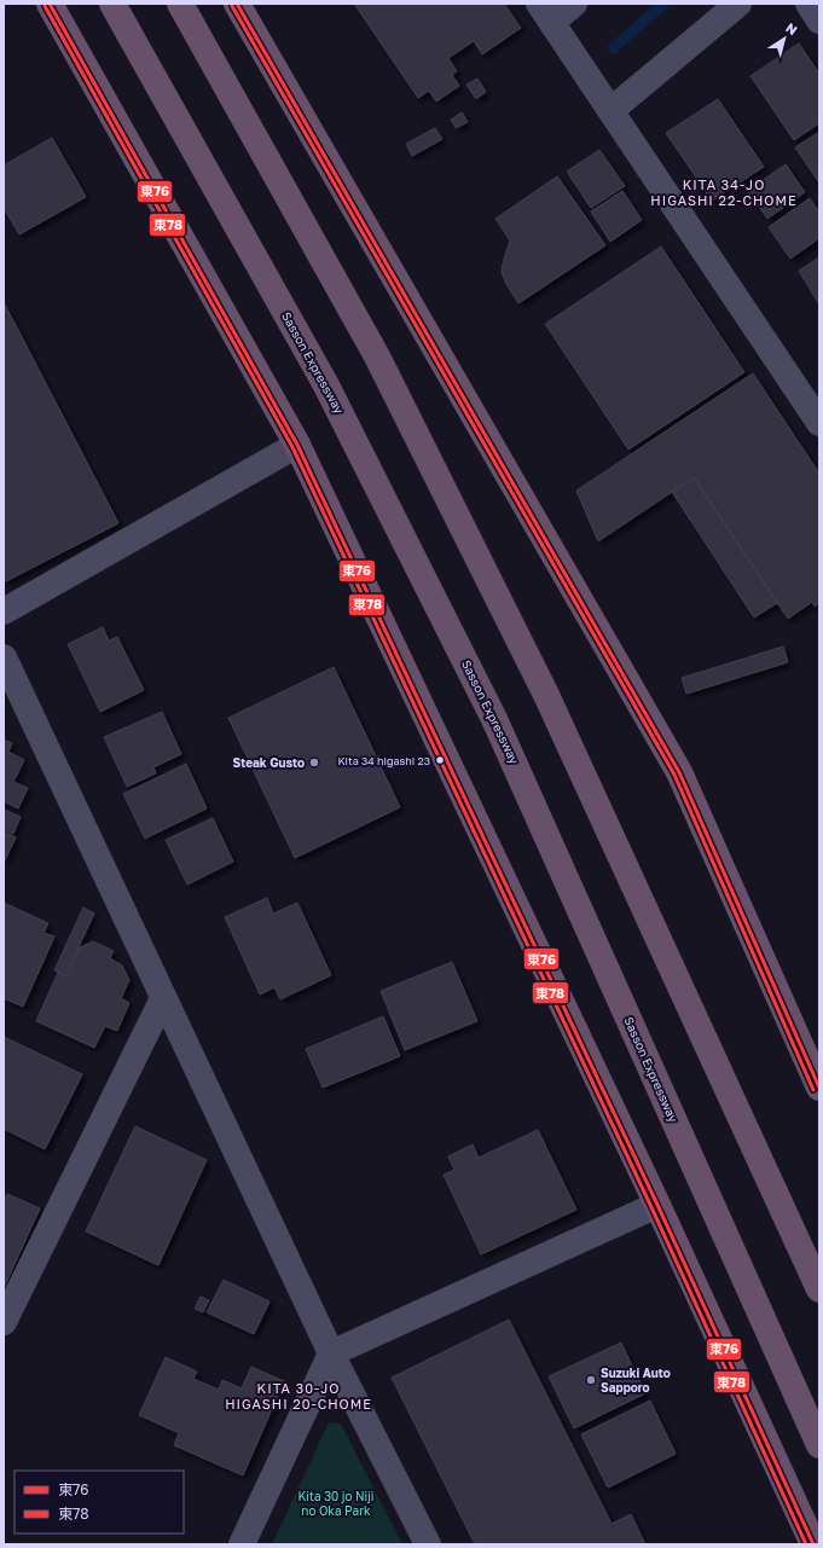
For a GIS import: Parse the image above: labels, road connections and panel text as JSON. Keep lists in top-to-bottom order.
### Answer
{
  "streets": {
    "highway": ["Sasson Expressway"]
  },
  "districts": ["KITA 34-JO HIGASHI 22-CHOME", "KITA 30-JO HIGASHI 20-CHOME"],
  "parks": ["Kita 30 jo Niji no Oka Park"],
  "places": ["Kita 34 higashi 23", "Steak Gusto", "Suzuki Auto Sapporo"],
  "lines": ["transit line 東76", "transit line 東78"],
  "legend": ["東76", "東78"],
  "north": "top right"
}
